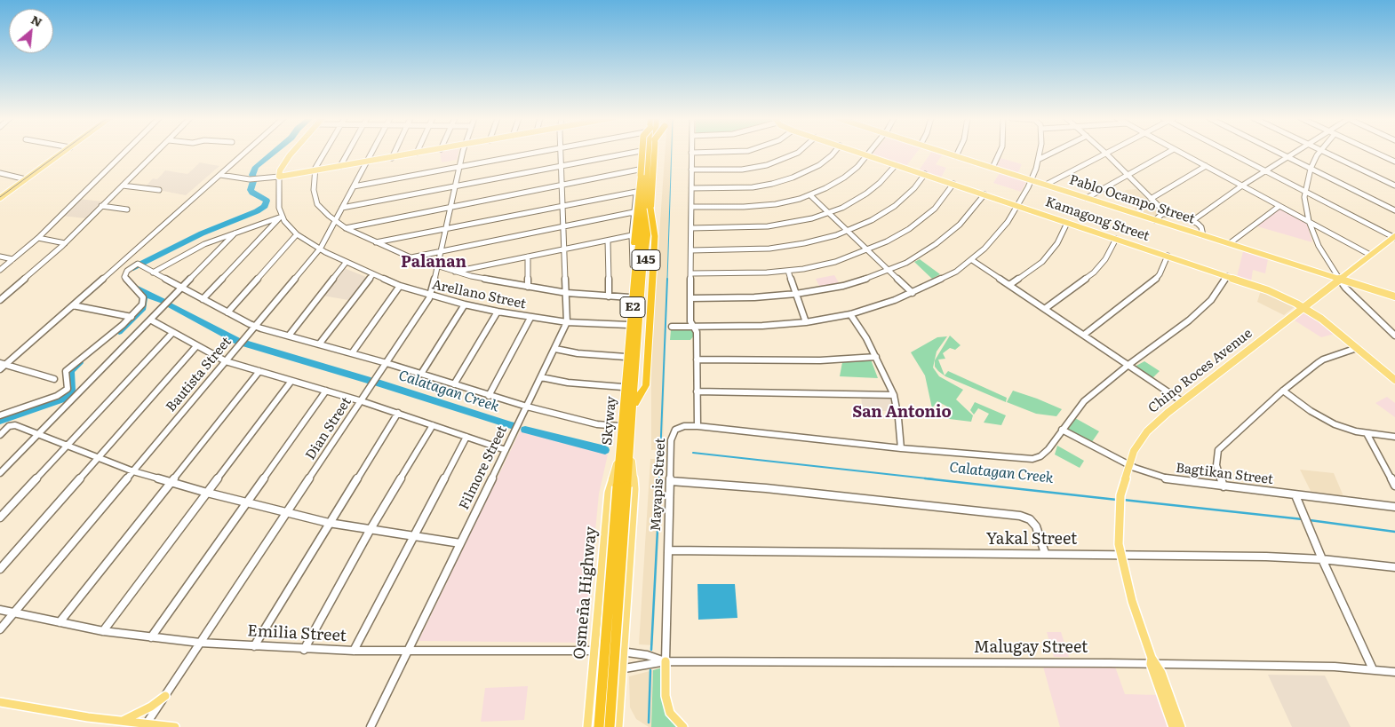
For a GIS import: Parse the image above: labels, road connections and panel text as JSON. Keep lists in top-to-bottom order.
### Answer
{
  "streets": {
    "highway": ["E2", "Skyway"],
    "main road": [
      "Pablo Ocampo Street",
      "Kamagong Street",
      "145",
      "Chino Roces Avenue",
      "Osmeña Highway"
    ],
    "street": [
      "Arellano Street",
      "Bautista Street",
      "Dian Street",
      "Filmore Street",
      "Bagtikan Street",
      "Mayapis Street",
      "Yakal Street",
      "Emilia Street",
      "Malugay Street"
    ]
  },
  "crossings": [
    ["Pablo Ocampo Street", "Chino Roces Avenue"],
    ["Kamagong Street", "Chino Roces Avenue"],
    ["Arellano Street", "Bautista Street"],
    ["Arellano Street", "Dian Street"],
    ["Arellano Street", "Filmore Street"],
    ["Arellano Street", "Osmeña Highway"],
    ["Chino Roces Avenue", "Bagtikan Street"],
    ["Chino Roces Avenue", "Yakal Street"],
    ["Chino Roces Avenue", "Malugay Street"],
    ["Bautista Street", "Emilia Street"],
    ["Dian Street", "Emilia Street"],
    ["Filmore Street", "Emilia Street"],
    ["Mayapis Street", "Yakal Street"],
    ["Mayapis Street", "Malugay Street"],
    ["Osmeña Highway", "Emilia Street"],
    ["Osmeña Highway", "Malugay Street"],
    ["Emilia Street", "Malugay Street"]
  ],
  "districts": ["Palanan", "San Antonio"],
  "water": ["Calatagan Creek"],
  "north": "top right"
}
